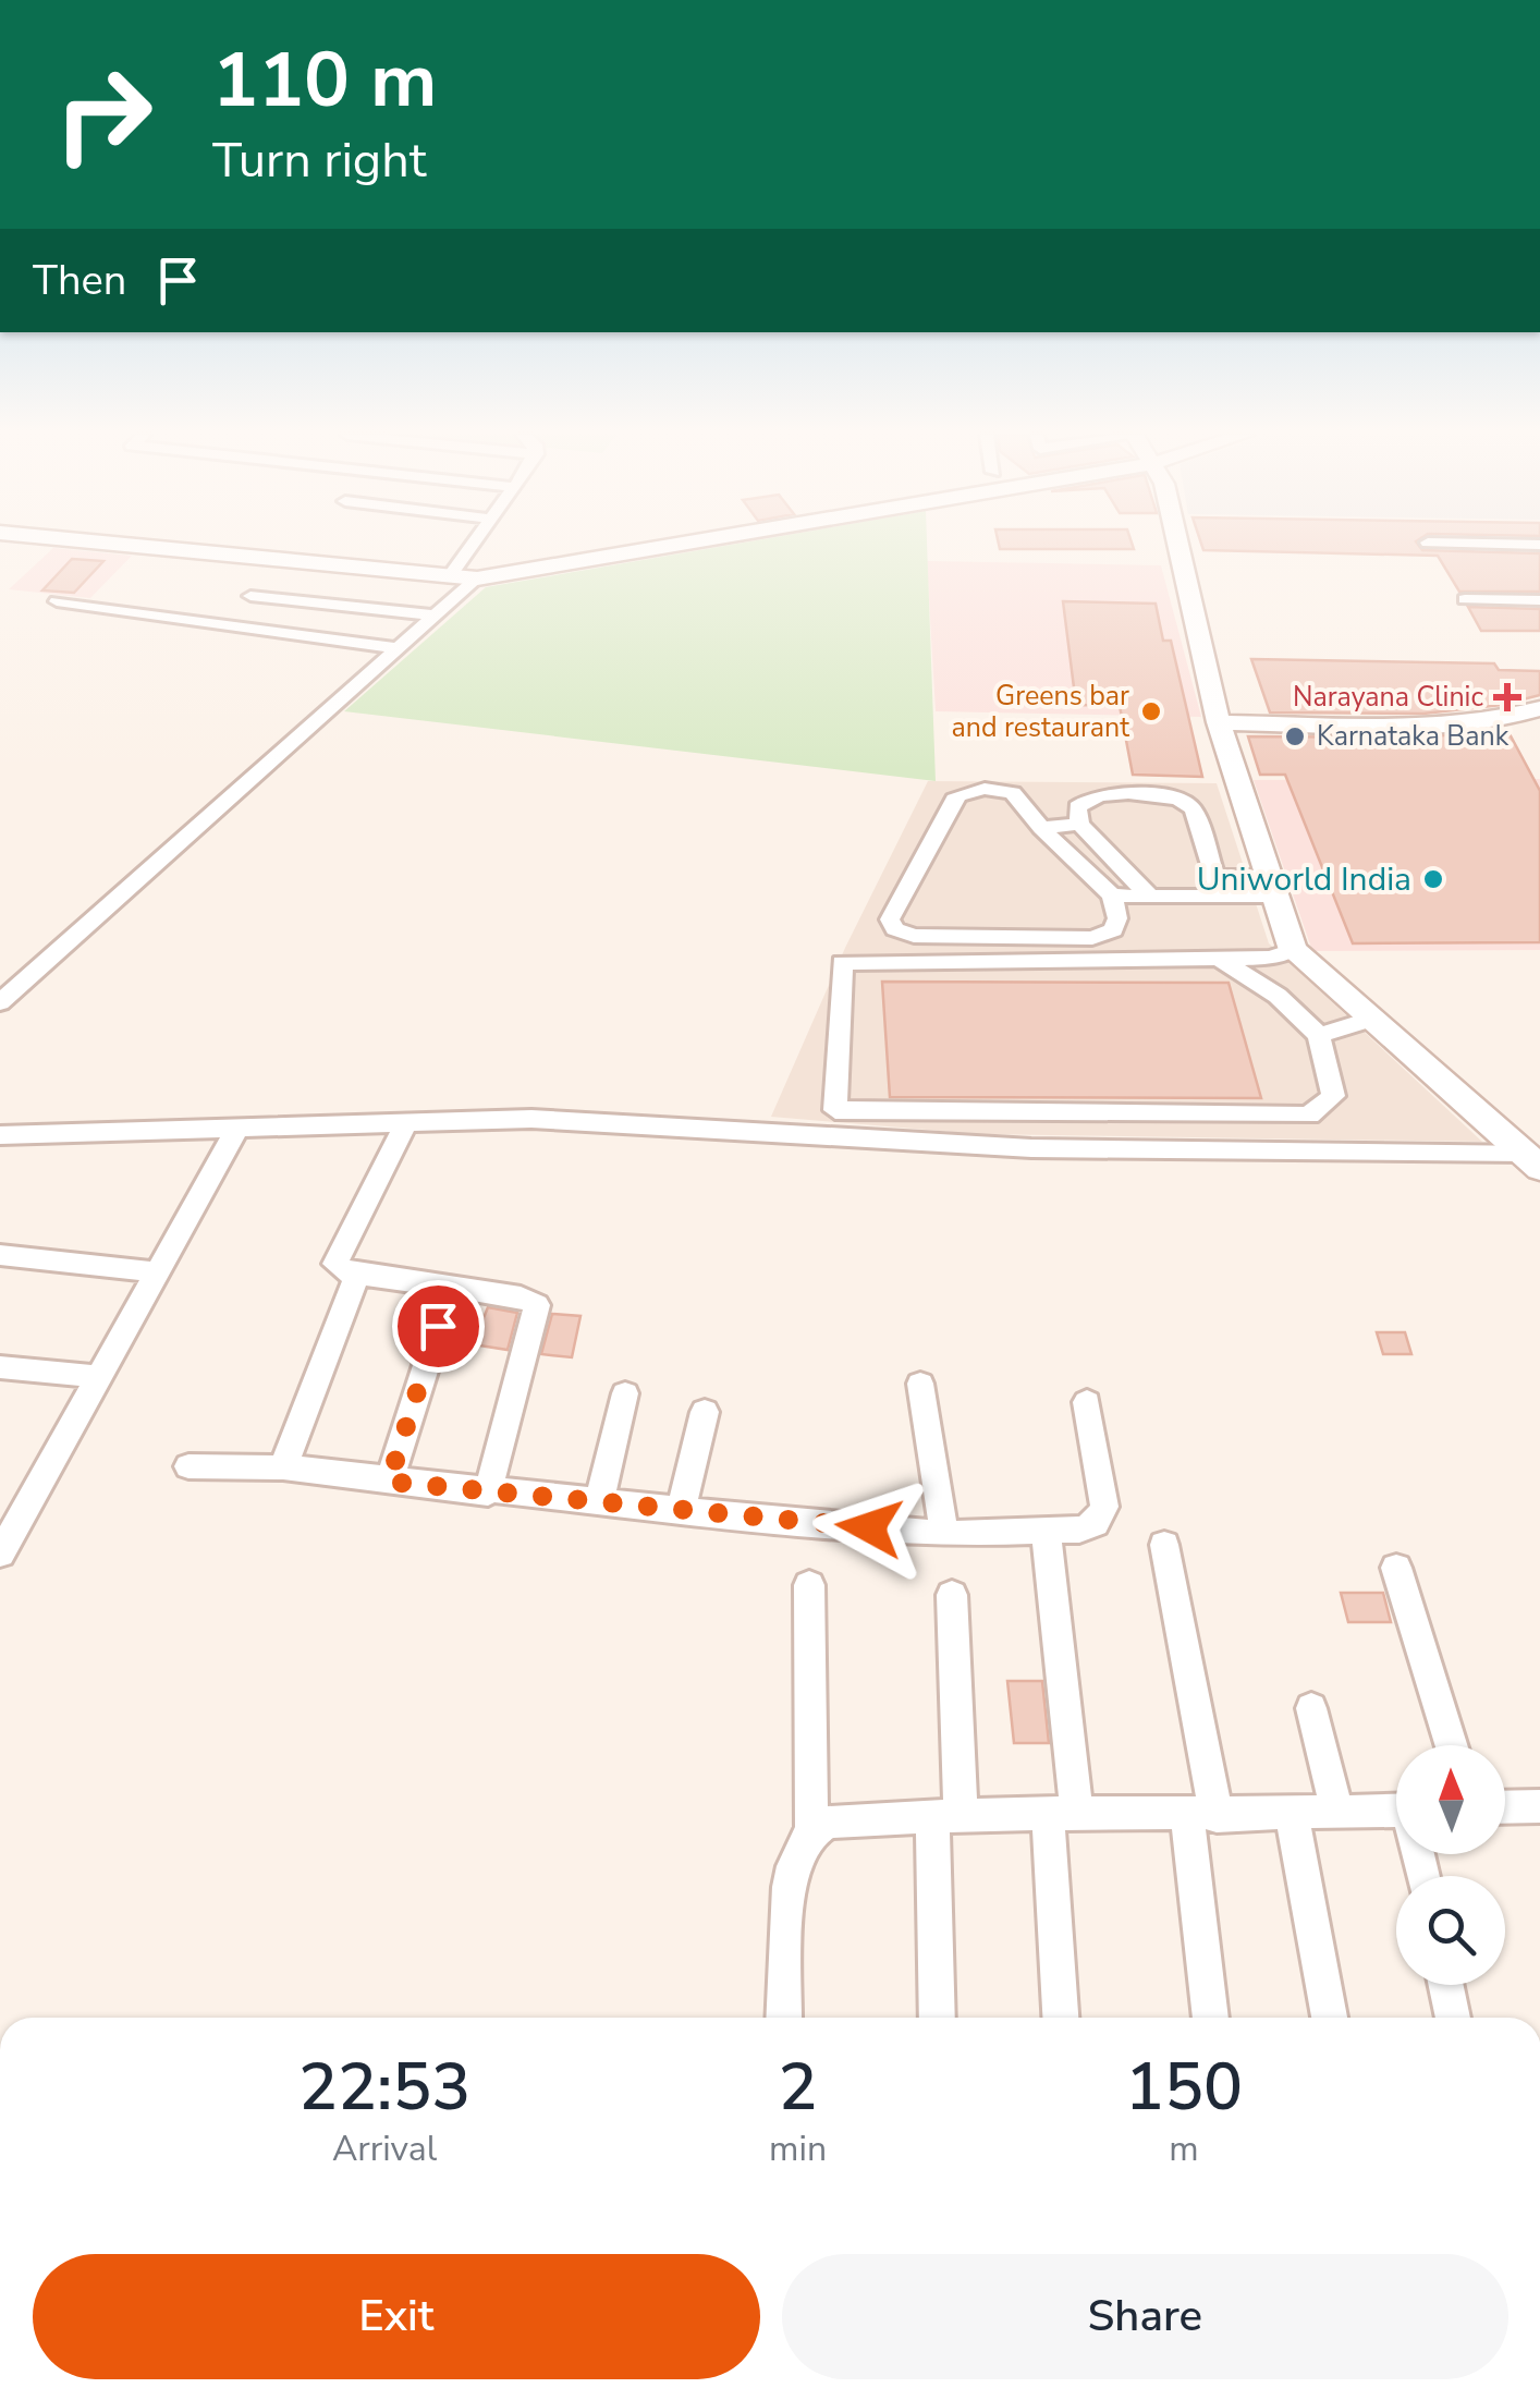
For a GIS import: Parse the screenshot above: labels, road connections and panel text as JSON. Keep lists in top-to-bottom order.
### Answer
{
  "places": {
    "health": ["Narayana Clinic"],
    "other": ["Greens bar and restaurant", "Karnataka Bank", "Uniworld India"]
  },
  "north": "top",
  "page": {
    "turn": ["110 m", "Turn right"],
    "then": "Then",
    "eta": [
      "22:53",
      "Arrival",
      "2",
      "min",
      "150",
      "m"
    ],
    "buttons": ["Exit", "Share"]
  }
}
